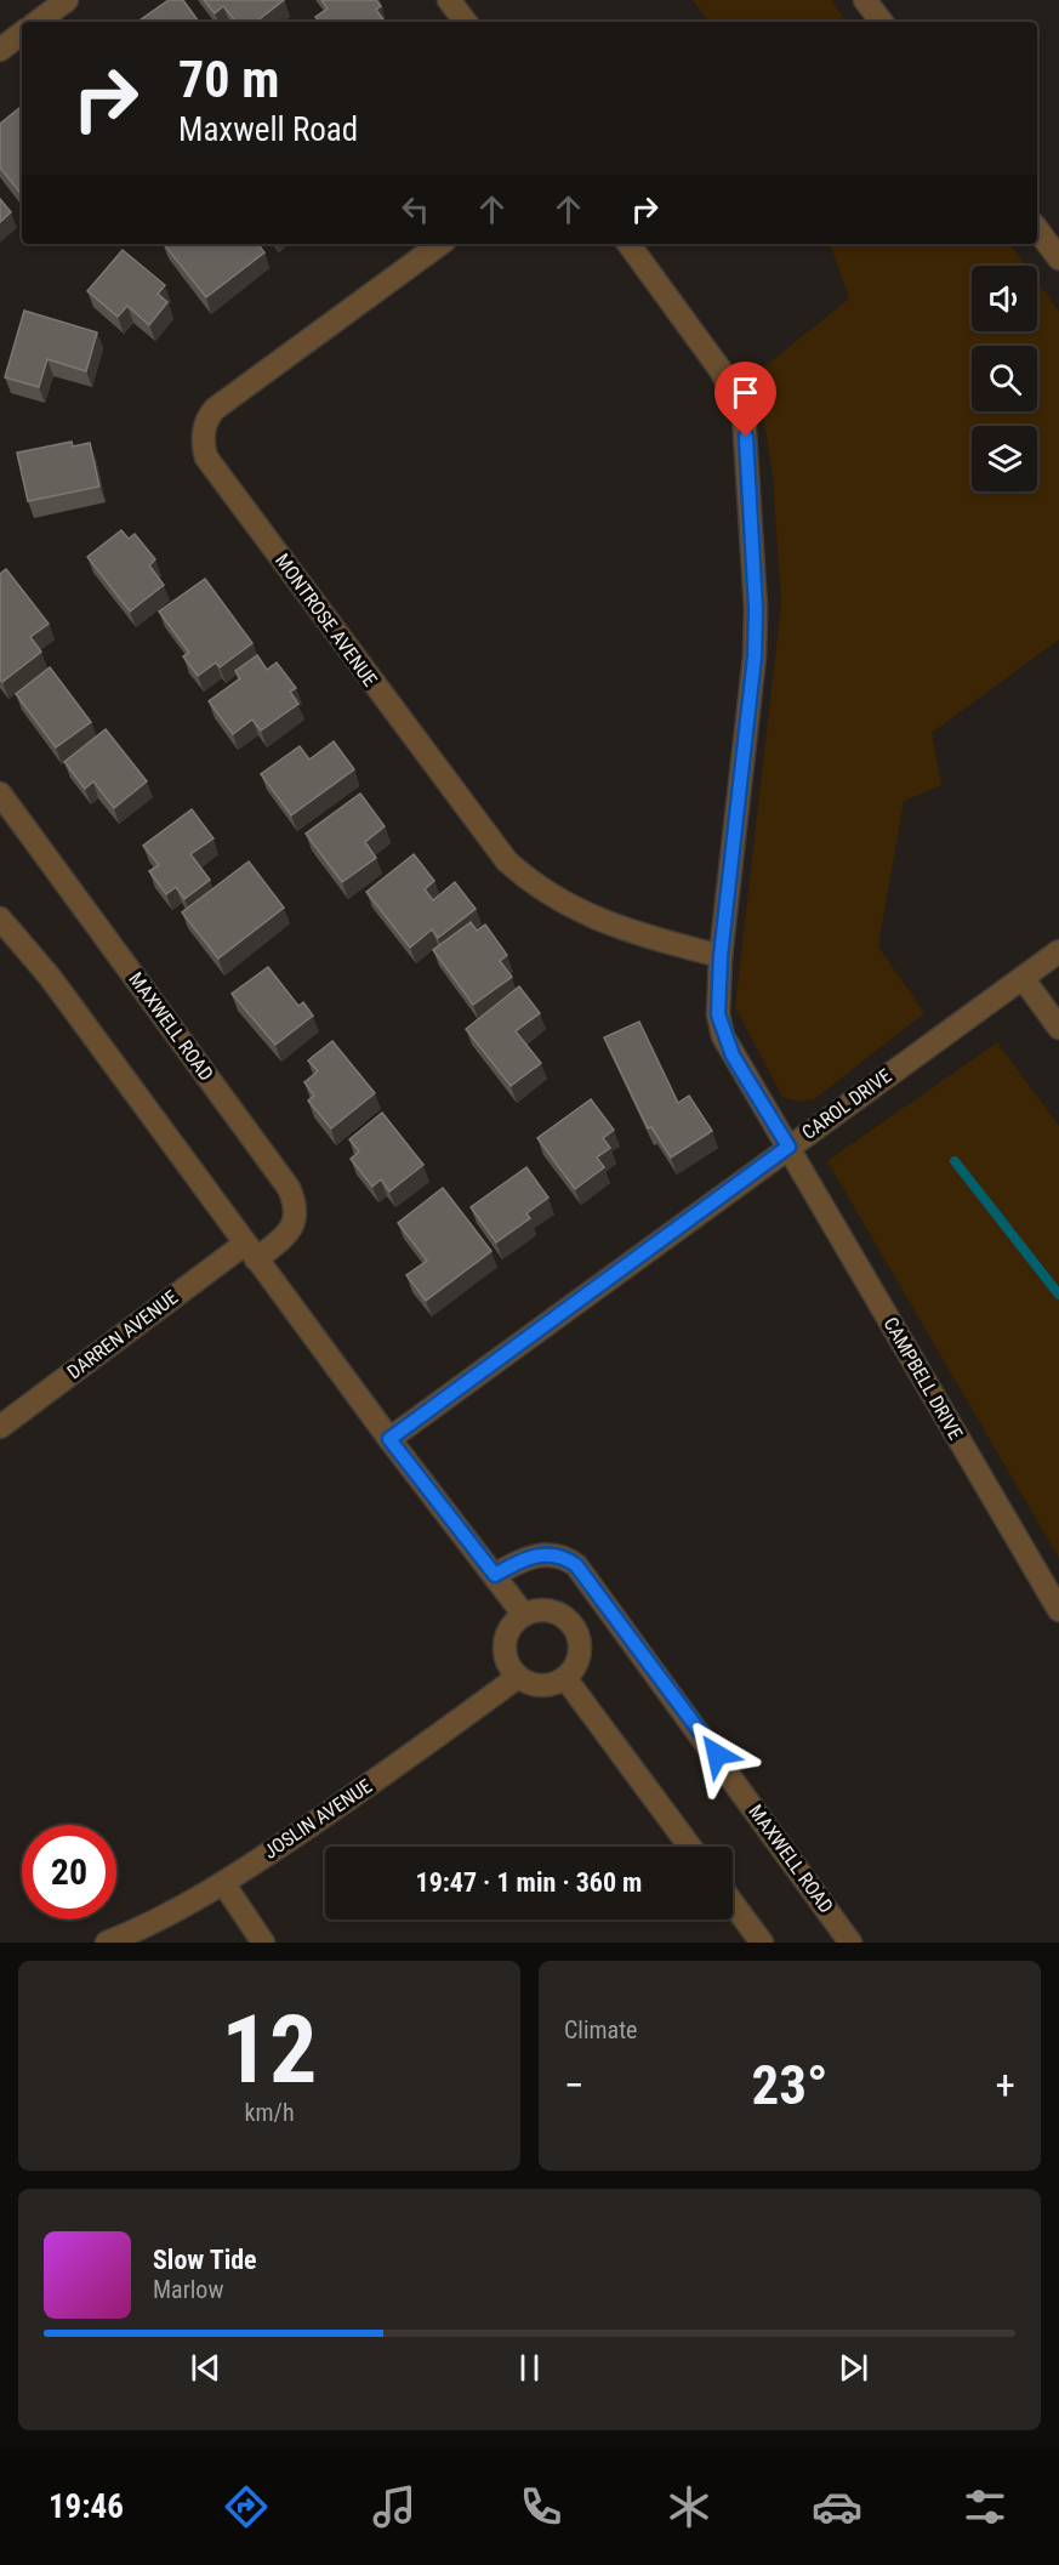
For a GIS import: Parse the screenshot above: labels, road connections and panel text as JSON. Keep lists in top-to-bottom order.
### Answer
{
  "streets": {
    "street": [
      "MONTROSE AVENUE",
      "MAXWELL ROAD",
      "CAROL DRIVE",
      "DARREN AVENUE",
      "CAMPBELL DRIVE",
      "JOSLIN AVENUE"
    ]
  },
  "crossings": [
    ["MONTROSE AVENUE", "CAMPBELL DRIVE"],
    ["MAXWELL ROAD", "DARREN AVENUE"],
    ["CAROL DRIVE", "CAMPBELL DRIVE"]
  ],
  "page": {
    "turn": ["70 m", "Maxwell Road"],
    "limit": "20",
    "trip": "19:47 · 1 min · 360 m",
    "tile": [
      ["12", "km/h"],
      "Climate"
    ],
    "heat": ["−", "23°", "+"],
    "song": ["Slow Tide", "Marlow"],
    "tabs": "19:46"
  }
}
